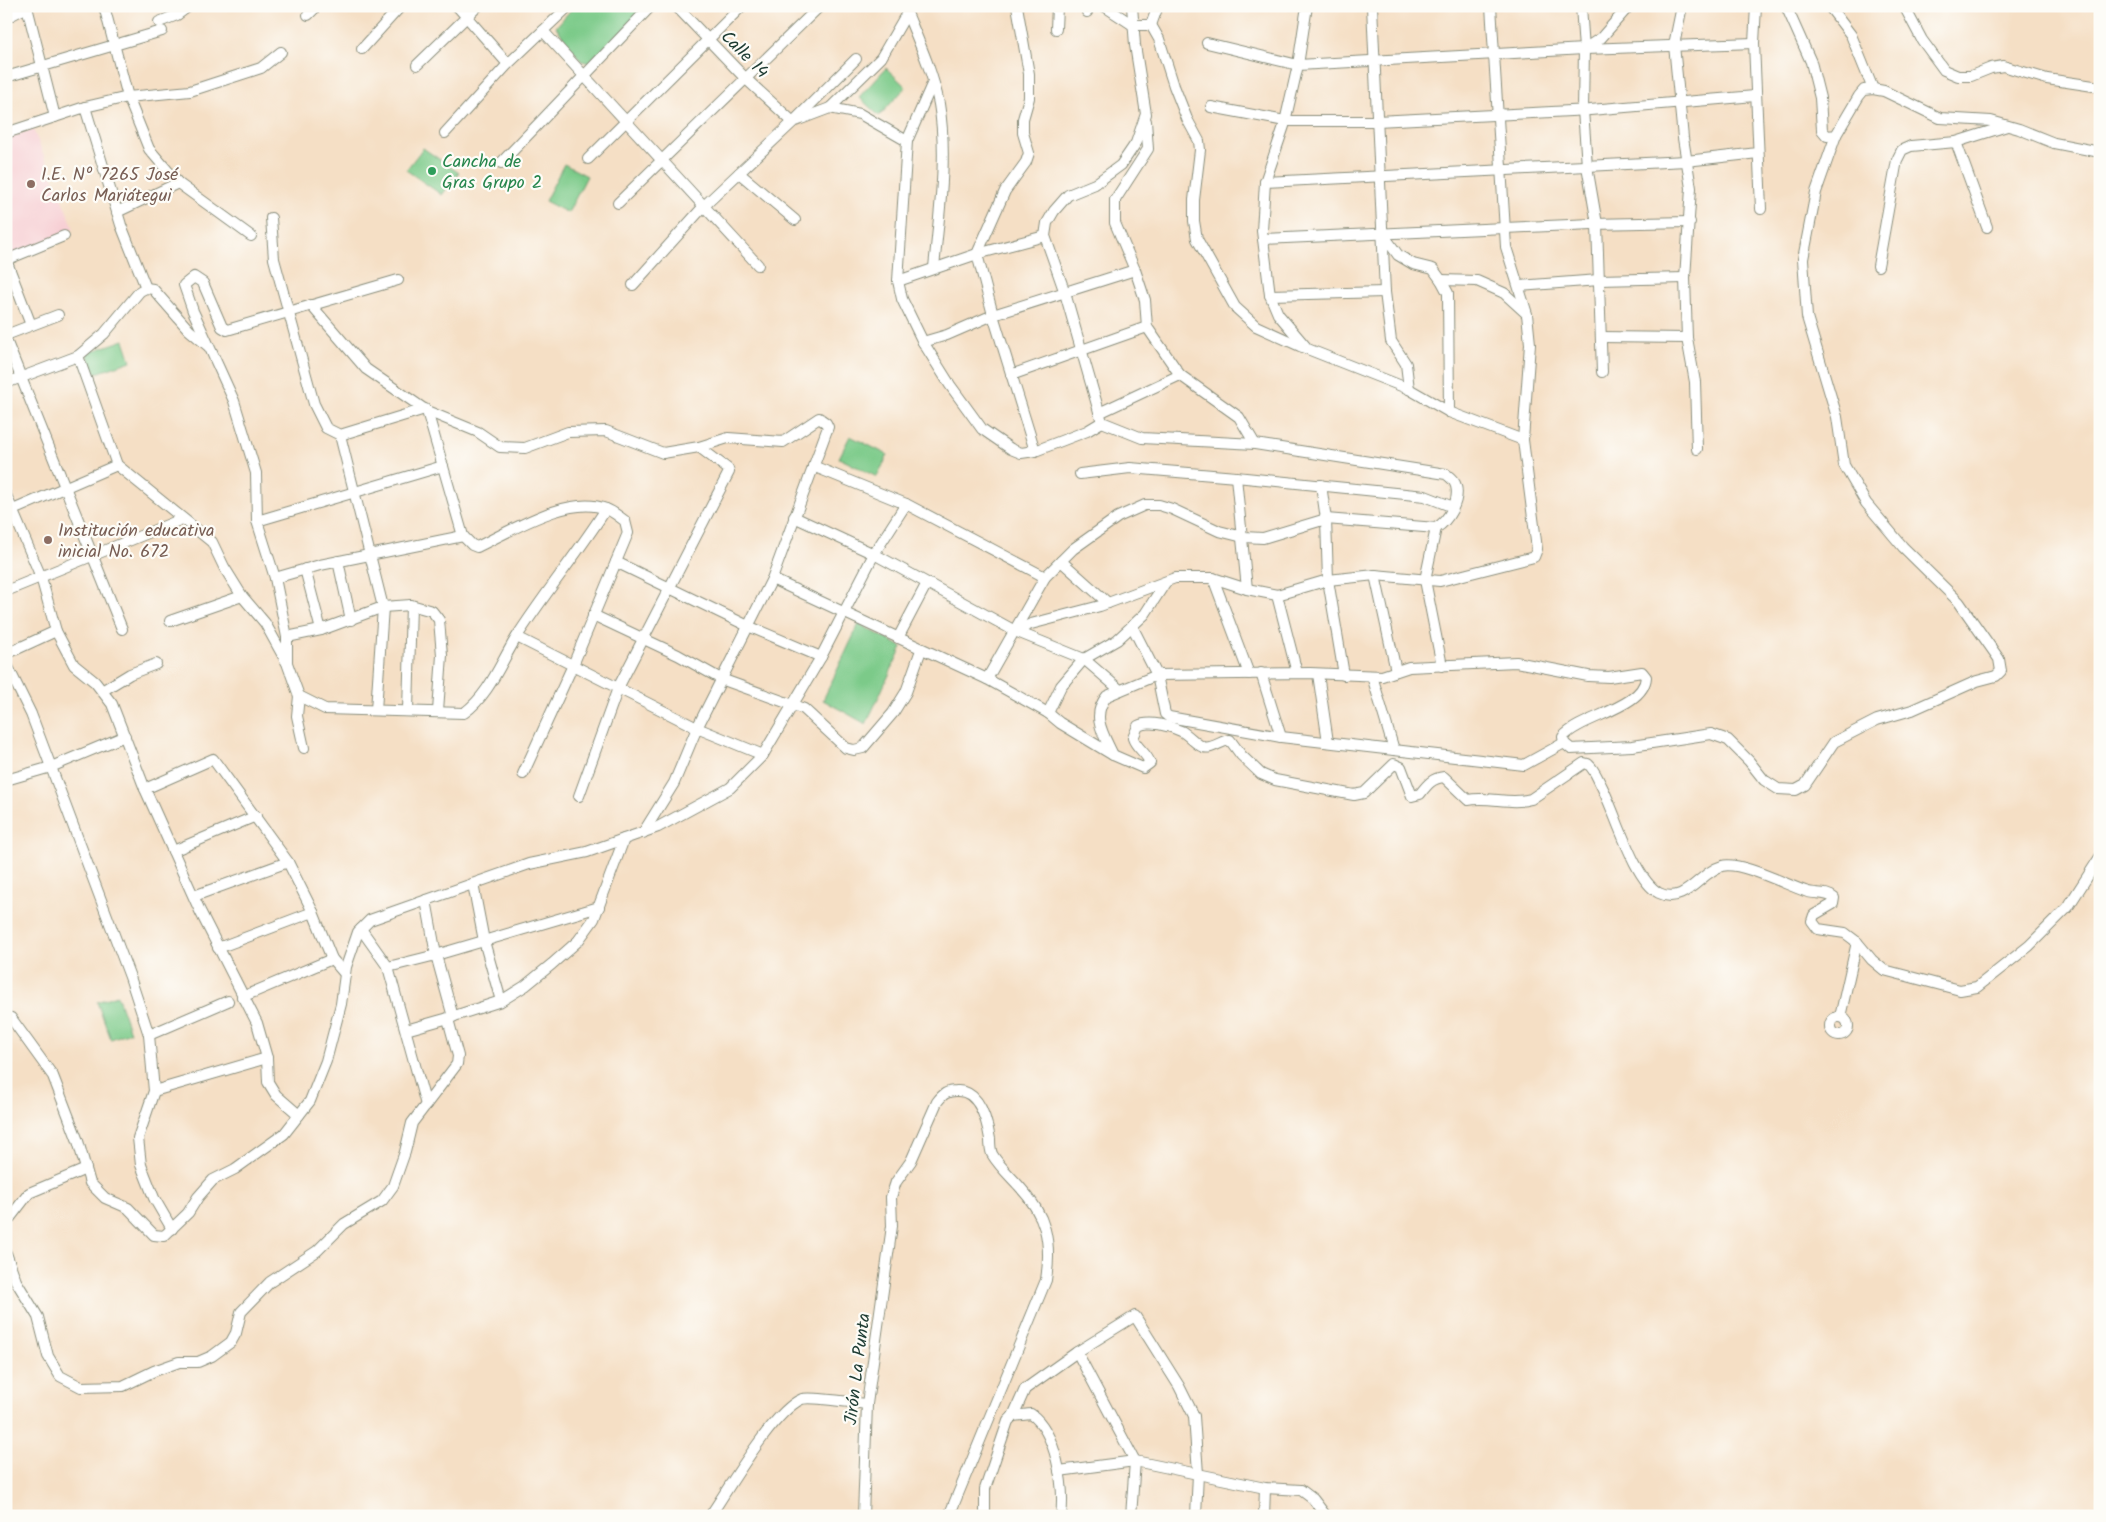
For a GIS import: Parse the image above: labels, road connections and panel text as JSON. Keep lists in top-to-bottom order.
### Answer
{
  "streets": {
    "street": ["Calle 14", "Jirón La Punta"]
  },
  "places": ["Cancha de Gras Grupo 2", "I.E. Nº 7265 José Carlos Mariátegui", "Institución educativa inicial No. 672"]
}
